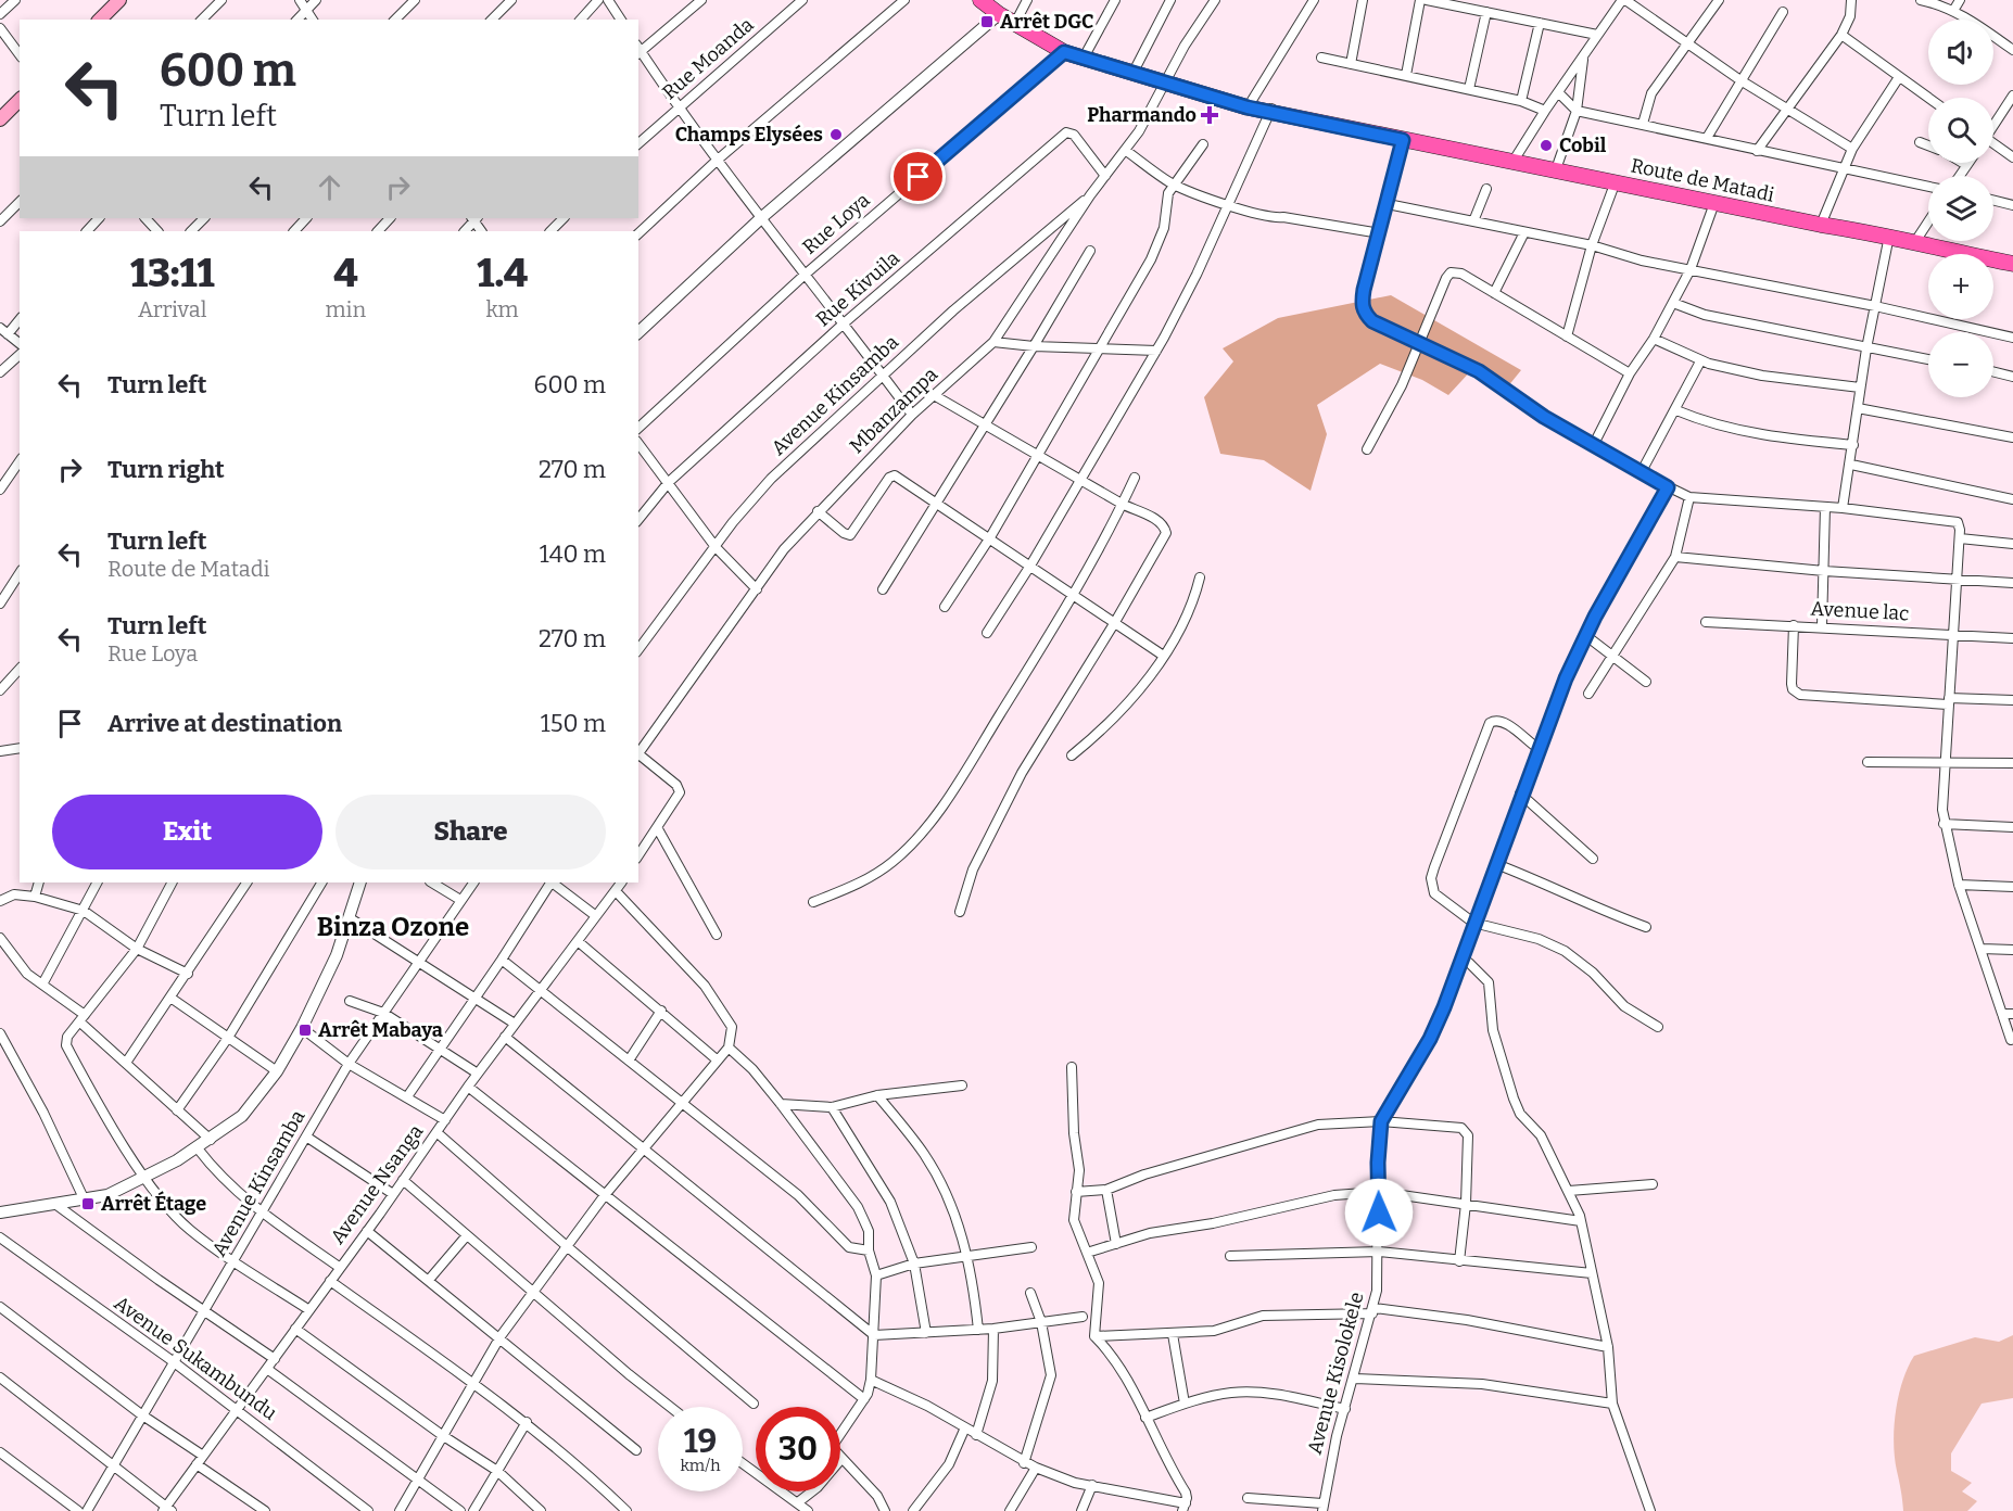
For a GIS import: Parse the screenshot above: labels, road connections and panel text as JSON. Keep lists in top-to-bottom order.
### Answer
{
  "streets": {
    "main road": ["Route de Matadi"],
    "street": [
      "Rue Moanda",
      "Rue Loya",
      "Rue Kivuila",
      "Avenue Kinsamba",
      "Mbanzampa",
      "Avenue lac",
      "Avenue Nsanga",
      "Avenue Sukambundu",
      "Avenue Kisolokele"
    ]
  },
  "crossings": [
    ["Route de Matadi", "Rue Loya"],
    ["Route de Matadi", "Mbanzampa"],
    ["Rue Kivuila", "Mbanzampa"],
    ["Avenue Kinsamba", "Mbanzampa"],
    ["Avenue Kinsamba", "Avenue Sukambundu"],
    ["Avenue Nsanga", "Avenue Sukambundu"]
  ],
  "districts": ["Binza Ozone"],
  "places": {
    "transit": ["Arrêt DGC", "Arrêt Mabaya", "Arrêt Étage"],
    "health": ["Pharmando"],
    "other": ["Champs Elysées", "Cobil"]
  },
  "page": {
    "map_buttons": ["+", "−"],
    "turn": ["600 m", "Turn left"],
    "eta": [
      "13:11",
      "Arrival",
      "4",
      "min",
      "1.4",
      "km"
    ],
    "list": [
      {
        "name": "Turn left",
        "value": "600 m"
      },
      {
        "name": "Turn right",
        "value": "270 m"
      },
      {
        "name": "Turn left",
        "note": "Route de Matadi",
        "value": "140 m"
      },
      {
        "name": "Turn left",
        "note": "Rue Loya",
        "value": "270 m"
      },
      {
        "name": "Arrive at destination",
        "value": "150 m"
      }
    ],
    "buttons": ["Exit", "Share"],
    "speed": "19 km/h",
    "limit": "30"
  }
}
